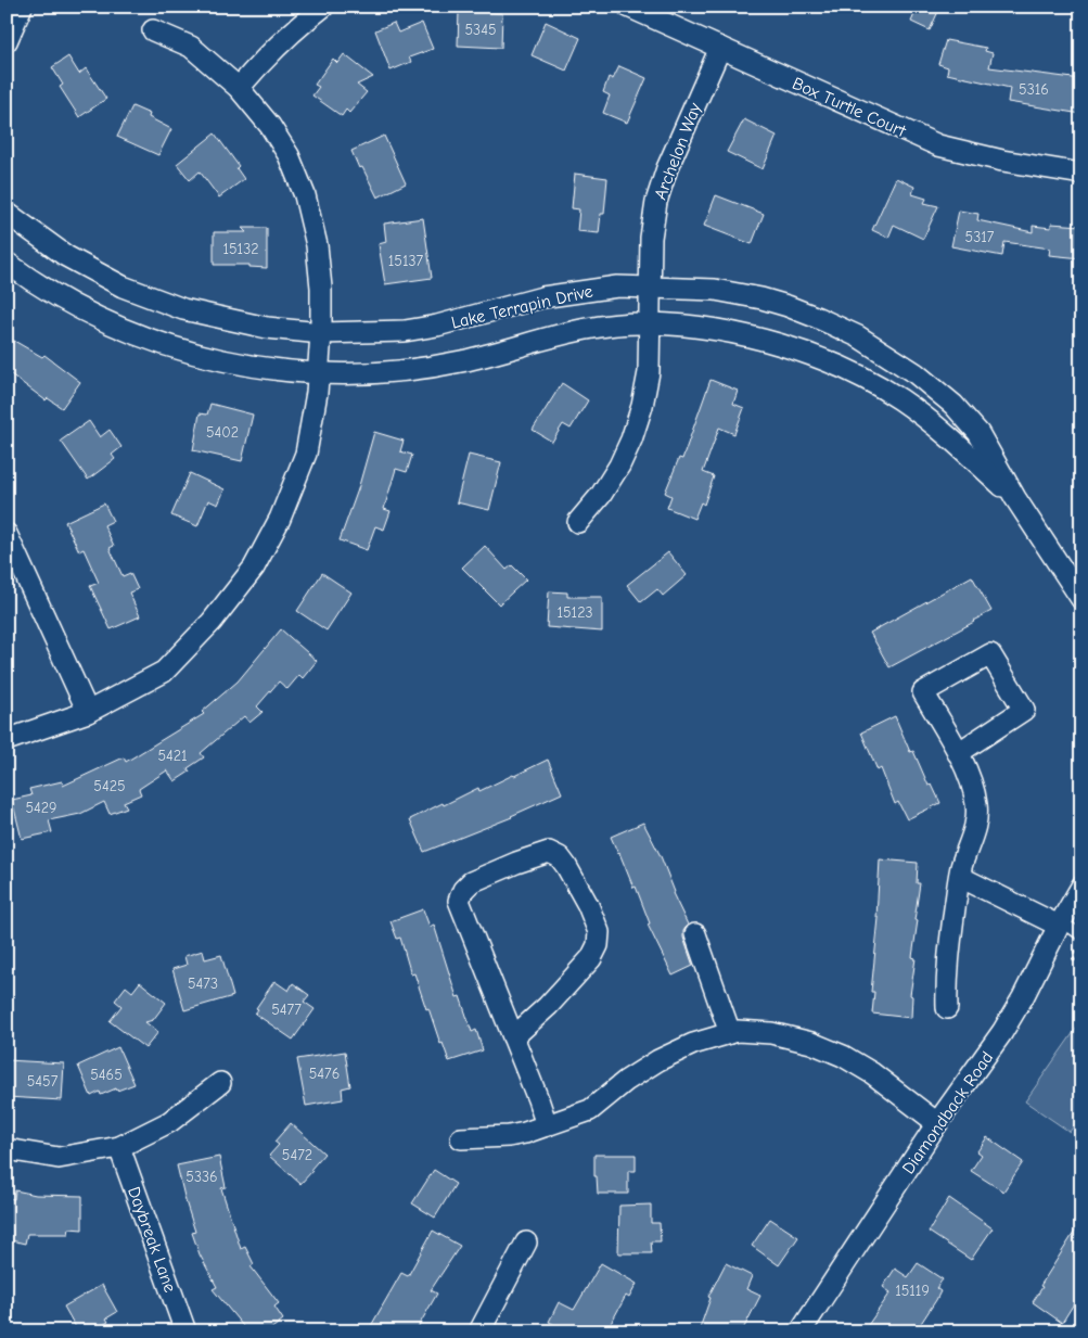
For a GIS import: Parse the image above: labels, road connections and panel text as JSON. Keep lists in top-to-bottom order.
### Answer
{
  "streets": {
    "street": [
      "Box Turtle Court",
      "Archelon Way",
      "Lake Terrapin Drive",
      "Diamondback Road",
      "Daybreak Lane"
    ]
  },
  "crossings": [
    ["Box Turtle Court", "Archelon Way"],
    ["Archelon Way", "Lake Terrapin Drive"]
  ],
  "house_numbers": [
    "5345",
    "5316",
    "5317",
    "15132",
    "15137",
    "5402",
    "15123",
    "5421",
    "5425",
    "5429",
    "5473",
    "5477",
    "5476",
    "5465",
    "5457",
    "5472",
    "5336",
    "15119"
  ]
}
